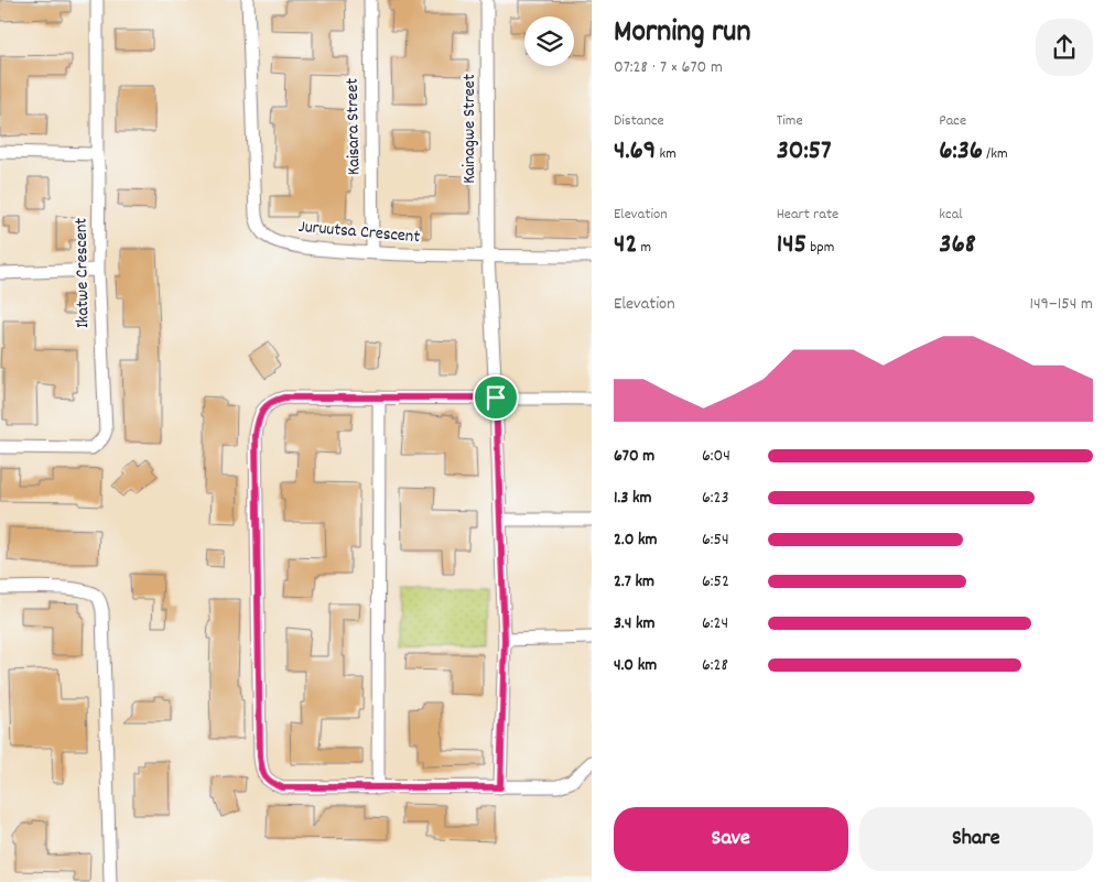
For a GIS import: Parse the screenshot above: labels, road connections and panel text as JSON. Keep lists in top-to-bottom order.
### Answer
{
  "streets": {
    "street": [
      "Kaisara Street",
      "Kainagwe Street",
      "Juruutsa Crescent",
      "Ikatwe Crescent"
    ]
  },
  "crossings": [
    ["Kaisara Street", "Juruutsa Crescent"],
    ["Kainagwe Street", "Juruutsa Crescent"]
  ],
  "page": {
    "heading": ["Morning run", "07:28 · 7 × 670 m"],
    "stats": [
      ["Distance", "4.69 km"],
      ["Time", "30:57"],
      ["Pace", "6:36 /km"],
      ["Elevation", "42 m"],
      ["Heart rate", "145 bpm"],
      ["kcal", "368"]
    ],
    "chart": ["Elevation", "149–154 m"],
    "list": [
      {
        "name": "670 m",
        "note": "6:04"
      },
      {
        "name": "1.3 km",
        "note": "6:23"
      },
      {
        "name": "2.0 km",
        "note": "6:54"
      },
      {
        "name": "2.7 km",
        "note": "6:52"
      },
      {
        "name": "3.4 km",
        "note": "6:24"
      },
      {
        "name": "4.0 km",
        "note": "6:28"
      }
    ],
    "buttons": ["Save", "Share"]
  }
}
